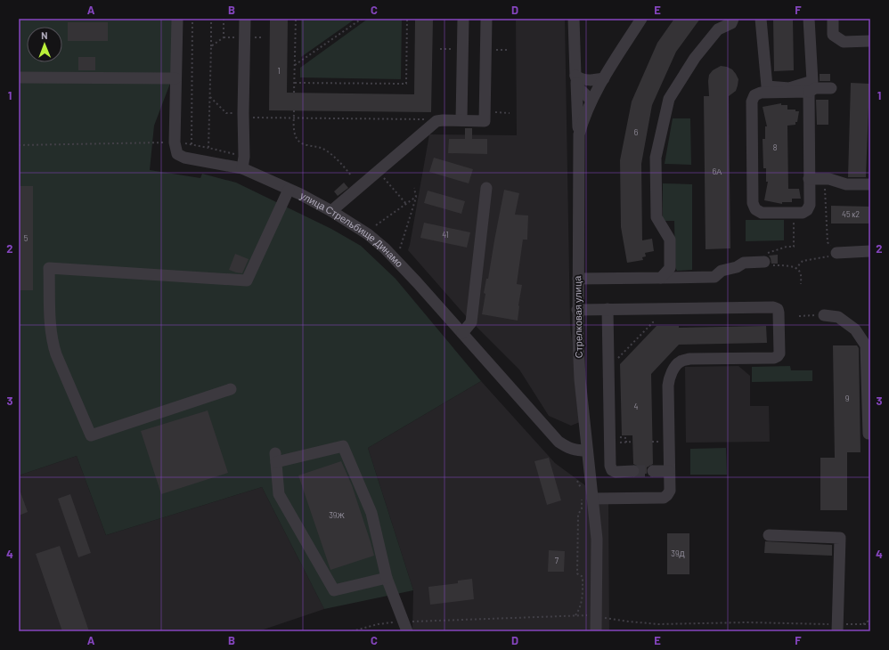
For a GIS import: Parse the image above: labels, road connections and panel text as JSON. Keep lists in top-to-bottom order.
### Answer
{
  "streets": {
    "street": ["улица Стрельбище Динамо", "Стрелковая улица"]
  },
  "crossings": [
    ["улица Стрельбище Динамо", "Стрелковая улица"]
  ],
  "house_numbers": [
    "1",
    "6",
    "8",
    "6А",
    "45 к2",
    "41",
    "5",
    "9",
    "4",
    "39Ж",
    "39Д",
    "7"
  ],
  "north": "top",
  "grid": {
    "columns": [
      "A",
      "B",
      "C",
      "D",
      "E",
      "F"
    ],
    "rows": [
      "1",
      "2",
      "3",
      "4"
    ]
  }
}
